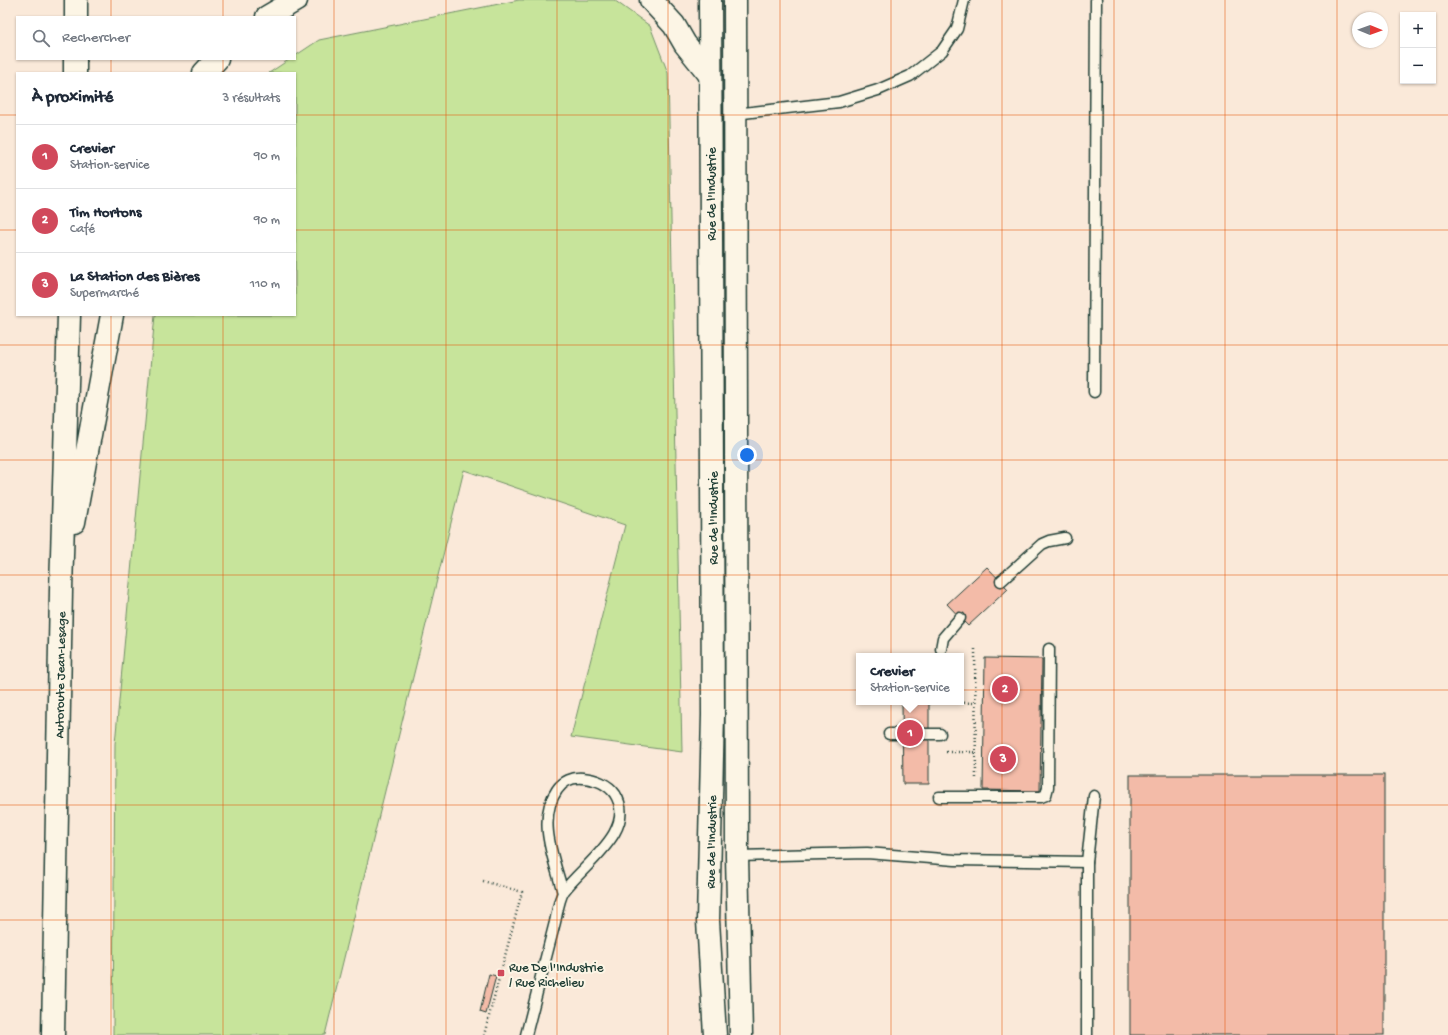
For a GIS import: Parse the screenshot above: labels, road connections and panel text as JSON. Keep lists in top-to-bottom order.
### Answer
{
  "streets": {
    "main road": ["Rue de l'Industrie", "Autoroute Jean-Lesage"]
  },
  "places": {
    "transit": ["Rue De l'Industrie / Rue Richelieu"]
  },
  "north": "right",
  "page": {
    "map_buttons": ["+", "−"],
    "search": "Rechercher",
    "heading": ["À proximité", "3 résultats"],
    "list": [
      {
        "mark": "1",
        "name": "Crevier",
        "note": "Station-service",
        "value": "90 m"
      },
      {
        "mark": "2",
        "name": "Tim Hortons",
        "note": "Café",
        "value": "90 m"
      },
      {
        "mark": "3",
        "name": "La Station des Bières",
        "note": "Supermarché",
        "value": "110 m"
      }
    ],
    "popup": ["Crevier", "Station-service"],
    "pins": ["2", "1", "3"]
  }
}
